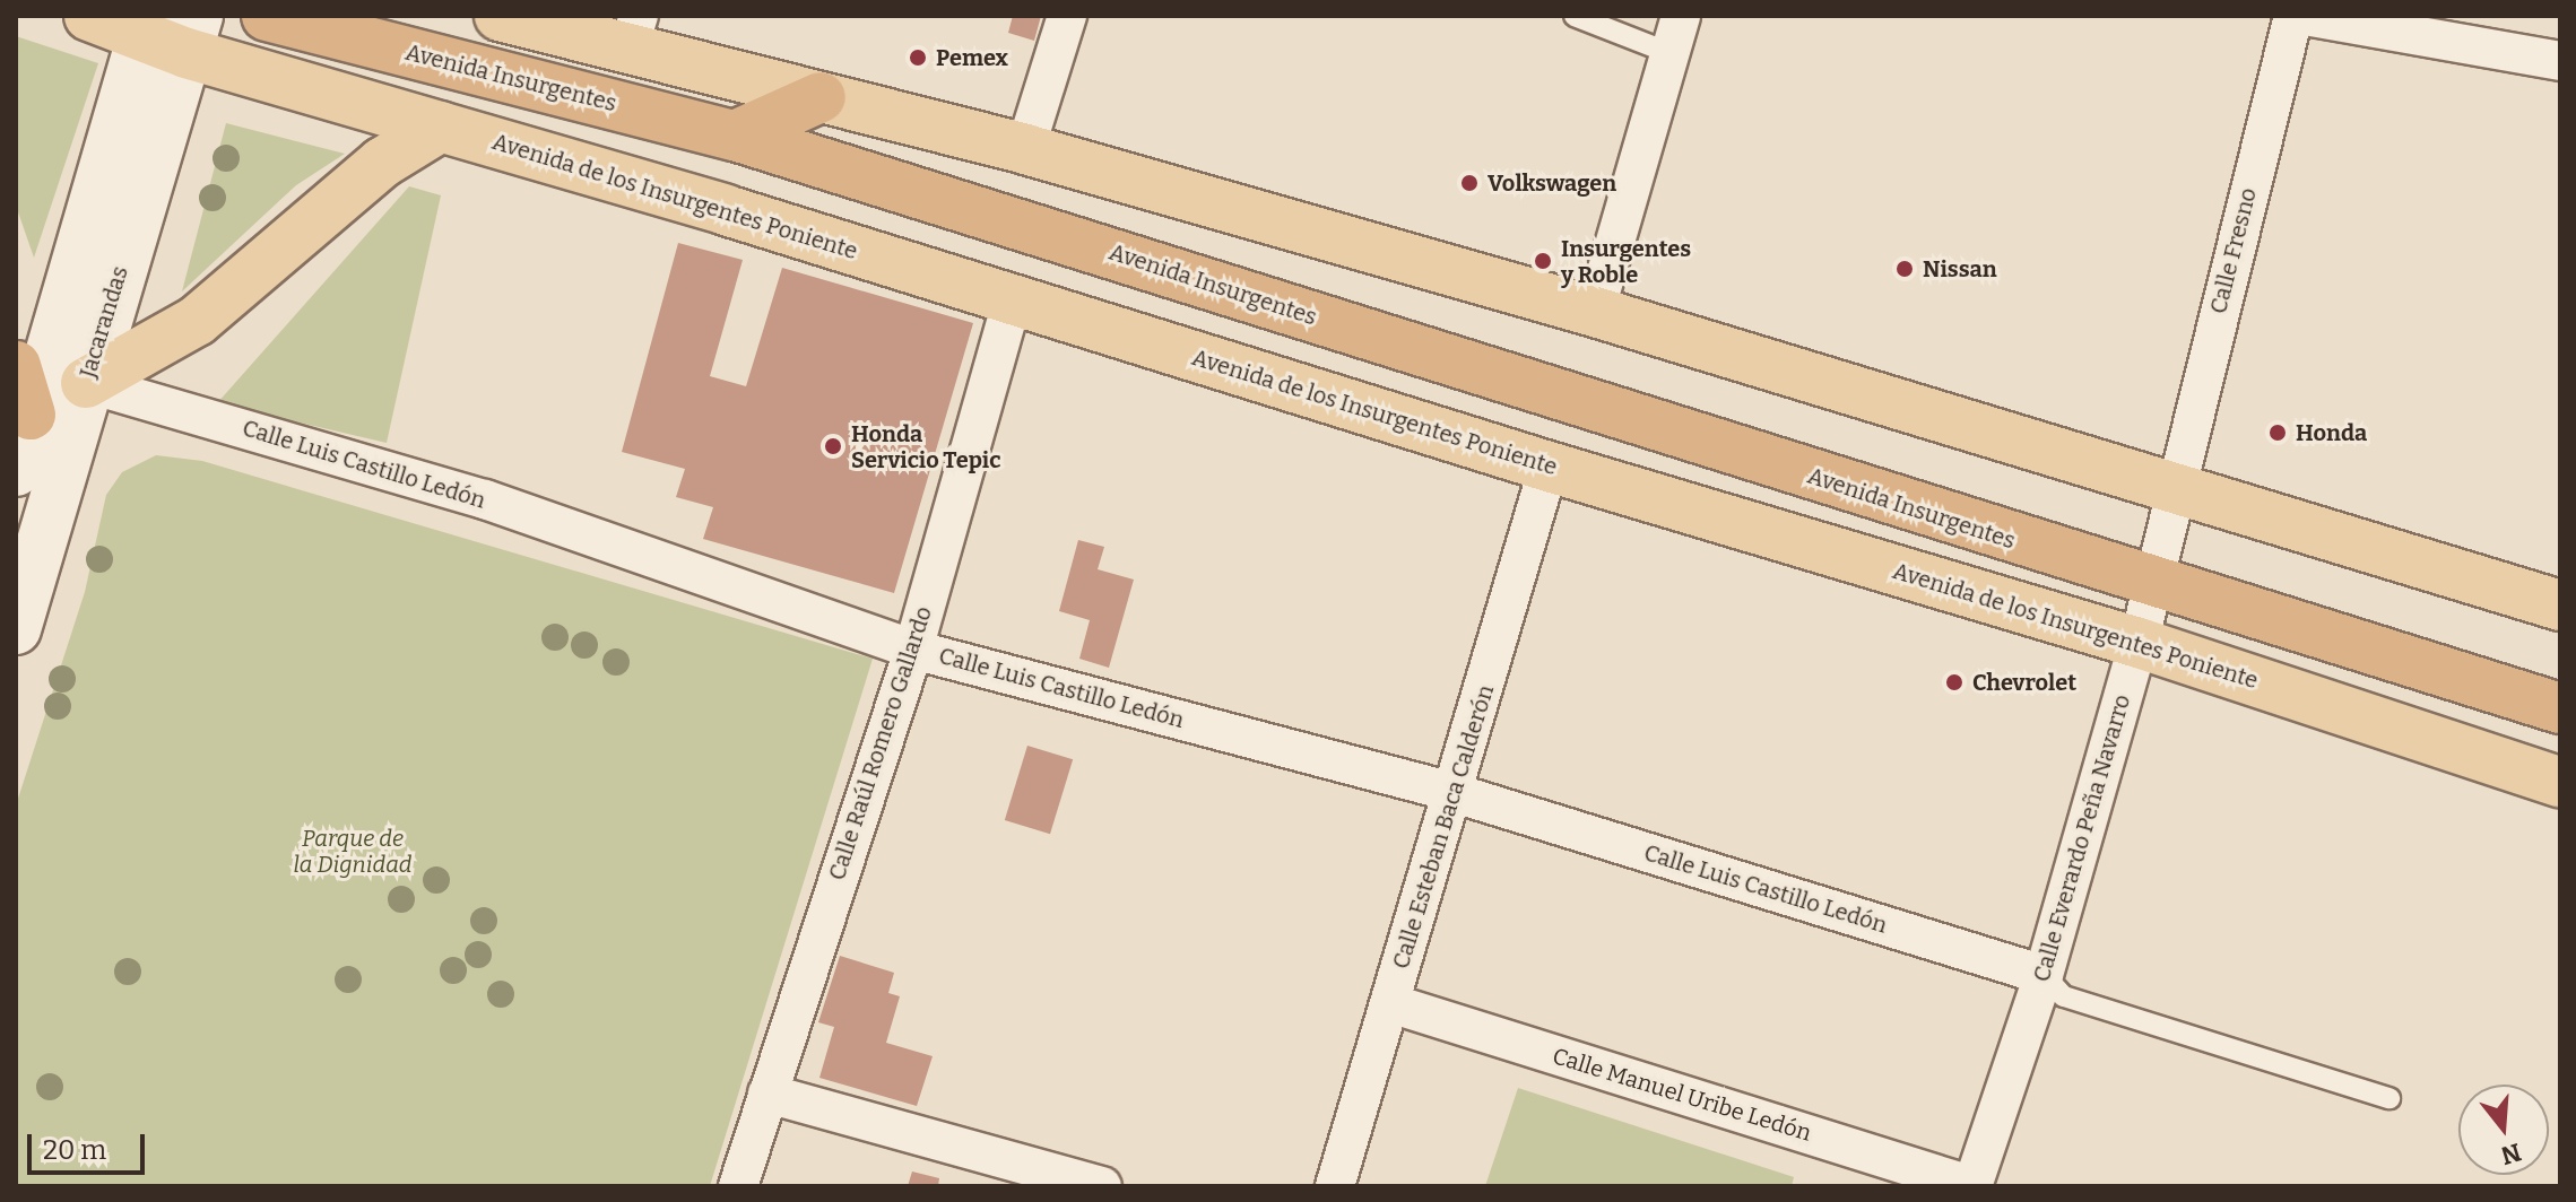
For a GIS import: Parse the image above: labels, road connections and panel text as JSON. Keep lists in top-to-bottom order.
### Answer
{
  "streets": {
    "highway": ["Avenida Insurgentes"],
    "main road": ["Avenida de los Insurgentes Poniente", "Jacarandas"],
    "street": [
      "Calle Fresno",
      "Calle Luis Castillo Ledón",
      "Calle Raúl Romero Gallardo",
      "Calle Esteban Baca Calderón",
      "Calle Everardo Peña Navarro",
      "Calle Manuel Uribe Ledón"
    ]
  },
  "crossings": [
    ["Avenida Insurgentes", "Calle Everardo Peña Navarro"],
    ["Avenida de los Insurgentes Poniente", "Jacarandas"],
    ["Avenida de los Insurgentes Poniente", "Calle Raúl Romero Gallardo"],
    ["Avenida de los Insurgentes Poniente", "Calle Esteban Baca Calderón"],
    ["Avenida de los Insurgentes Poniente", "Calle Everardo Peña Navarro"],
    ["Calle Fresno", "Calle Everardo Peña Navarro"],
    ["Jacarandas", "Calle Luis Castillo Ledón"],
    ["Calle Luis Castillo Ledón", "Calle Raúl Romero Gallardo"],
    ["Calle Luis Castillo Ledón", "Calle Esteban Baca Calderón"],
    ["Calle Luis Castillo Ledón", "Calle Everardo Peña Navarro"],
    ["Calle Esteban Baca Calderón", "Calle Manuel Uribe Ledón"],
    ["Calle Everardo Peña Navarro", "Calle Manuel Uribe Ledón"]
  ],
  "parks": ["Parque de la Dignidad"],
  "places": [
    "Pemex",
    "Volkswagen",
    "Insurgentes y Roble",
    "Nissan",
    "Honda",
    "Honda Servicio Tepic",
    "Chevrolet"
  ],
  "scale_bar": "20 m",
  "north": "bottom"
}
